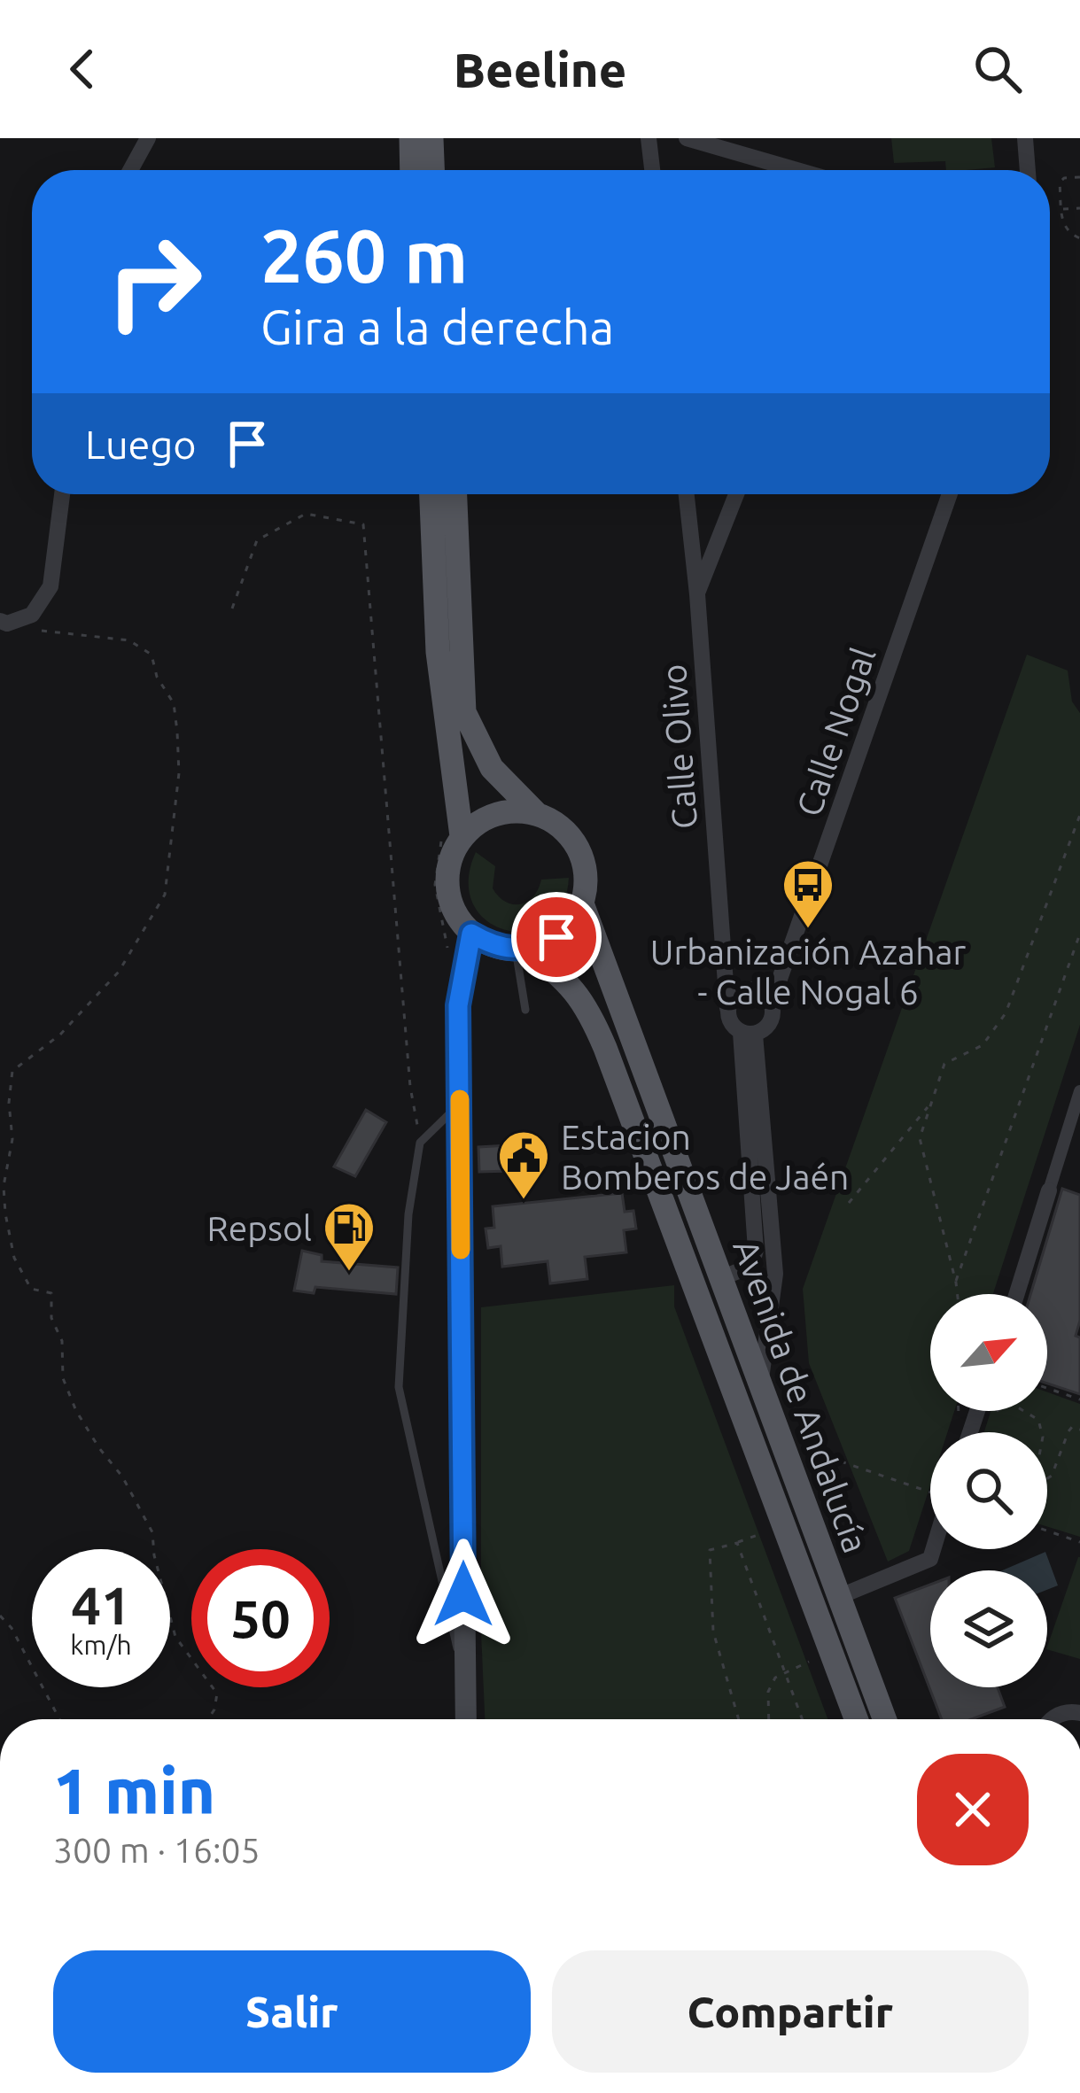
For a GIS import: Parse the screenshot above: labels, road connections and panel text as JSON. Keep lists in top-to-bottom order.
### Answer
{
  "streets": {
    "main road": ["Avenida de Andalucía"],
    "street": ["Calle Nogal", "Calle Olivo"]
  },
  "crossings": [
    ["Calle Nogal", "Calle Olivo"]
  ],
  "places": {
    "bus stop": ["Urbanización Azahar - Calle Nogal 6"],
    "public building": ["Estacion Bomberos de Jaén"],
    "fuel station": ["Repsol"]
  },
  "north": "top right",
  "page": {
    "header": "Beeline",
    "turn": ["260 m", "Gira a la derecha"],
    "then": "Luego",
    "speed": "41 km/h",
    "limit": "50",
    "heading": ["1 min", "300 m · 16:05"],
    "buttons": ["Salir", "Compartir"]
  }
}
